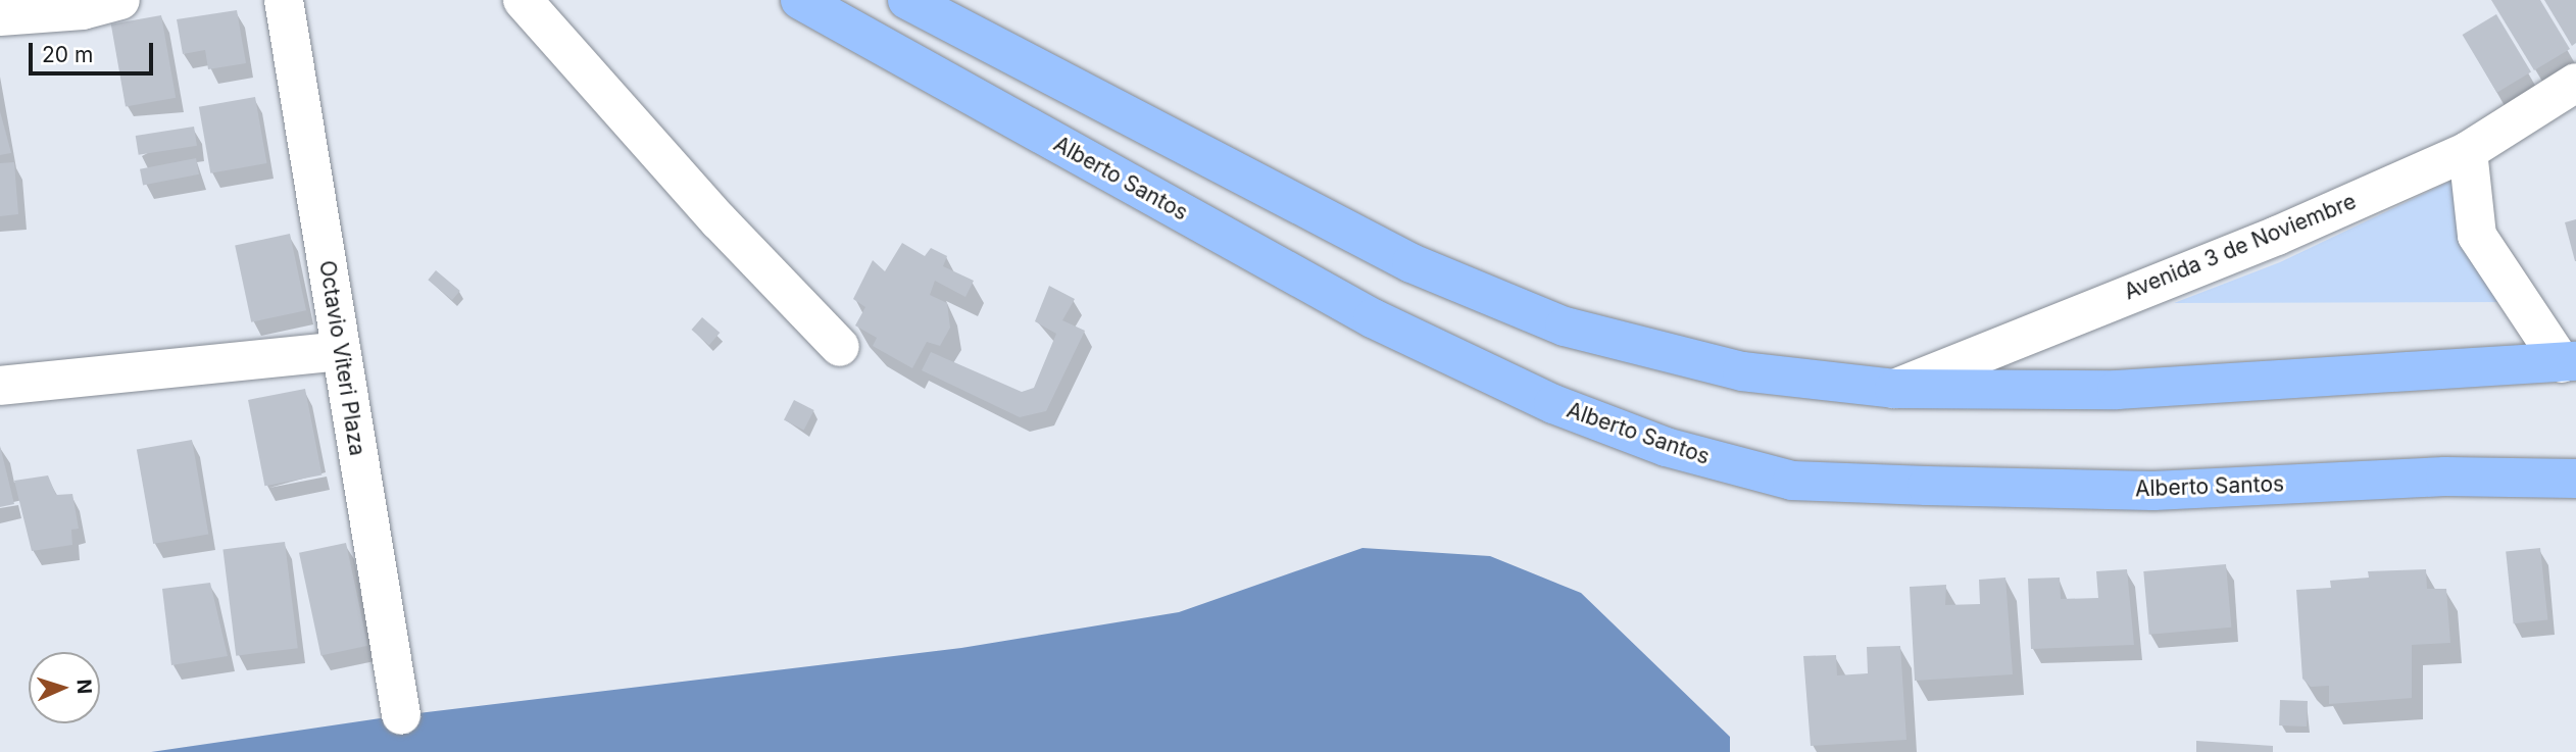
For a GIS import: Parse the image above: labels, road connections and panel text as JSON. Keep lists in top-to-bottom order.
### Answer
{
  "streets": {
    "highway": ["Alberto Santos"],
    "street": ["Avenida 3 de Noviembre", "Octavio Viteri Plaza"]
  },
  "scale_bar": "20 m",
  "north": "right"
}
